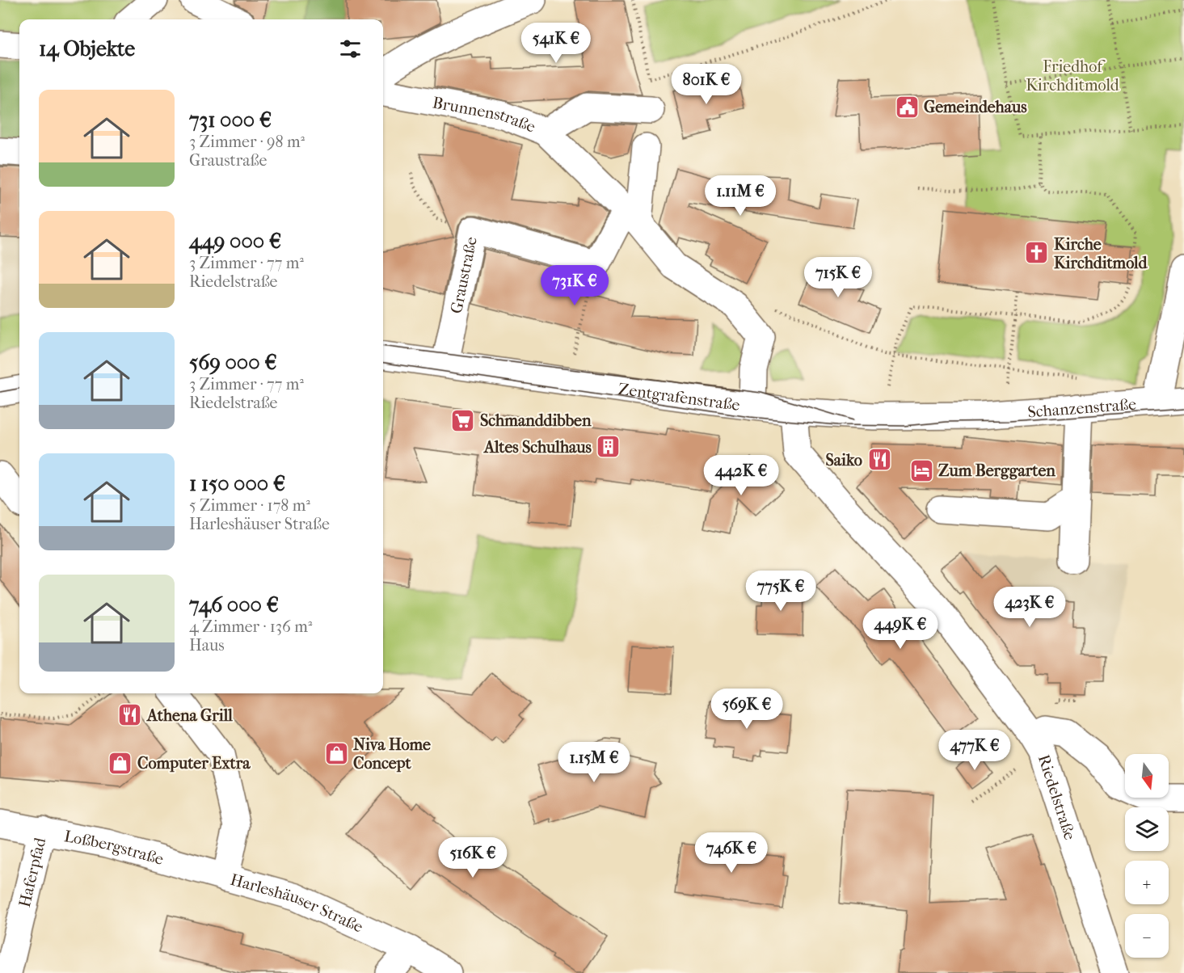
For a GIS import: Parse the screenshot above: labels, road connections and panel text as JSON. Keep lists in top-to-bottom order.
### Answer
{
  "streets": {
    "street": [
      "Brunnenstraße",
      "Graustraße",
      "Zentgrafenstraße",
      "Schanzenstraße",
      "Riedelstraße",
      "Loßbergstraße",
      "Haferpfad",
      "Harleshäuser Straße"
    ]
  },
  "crossings": [
    ["Brunnenstraße", "Zentgrafenstraße"],
    ["Graustraße", "Zentgrafenstraße"],
    ["Zentgrafenstraße", "Schanzenstraße"],
    ["Zentgrafenstraße", "Riedelstraße"],
    ["Loßbergstraße", "Haferpfad"],
    ["Loßbergstraße", "Harleshäuser Straße"]
  ],
  "parks": ["Friedhof Kirchditmold"],
  "places": {
    "public building": ["Gemeindehaus"],
    "church": ["Kirche Kirchditmold"],
    "supermarket": ["Schmanddibben"],
    "building": ["Altes Schulhaus"],
    "restaurant": ["Saiko", "Athena Grill"],
    "hotel": ["Zum Berggarten"],
    "shop": ["Niva Home Concept", "Computer Extra"]
  },
  "north": "bottom",
  "page": {
    "heading": "14 Objekte",
    "price": [
      "541K €",
      "801K €",
      "1.11M €",
      "715K €",
      "731K €",
      "442K €",
      "775K €",
      "423K €",
      "449K €",
      "569K €",
      "477K €",
      "1.15M €",
      "746K €",
      "516K €"
    ],
    "list": [
      {
        "name": "731 000 €",
        "note": "3 Zimmer · 98 m² · Graustraße"
      },
      {
        "name": "449 000 €",
        "note": "3 Zimmer · 77 m² · Riedelstraße"
      },
      {
        "name": "569 000 €",
        "note": "3 Zimmer · 77 m² · Riedelstraße"
      },
      {
        "name": "1 150 000 €",
        "note": "5 Zimmer · 178 m² · Harleshäuser Straße"
      },
      {
        "name": "746 000 €",
        "note": "4 Zimmer · 136 m² · Haus"
      }
    ],
    "map_buttons": ["+", "−"]
  }
}
